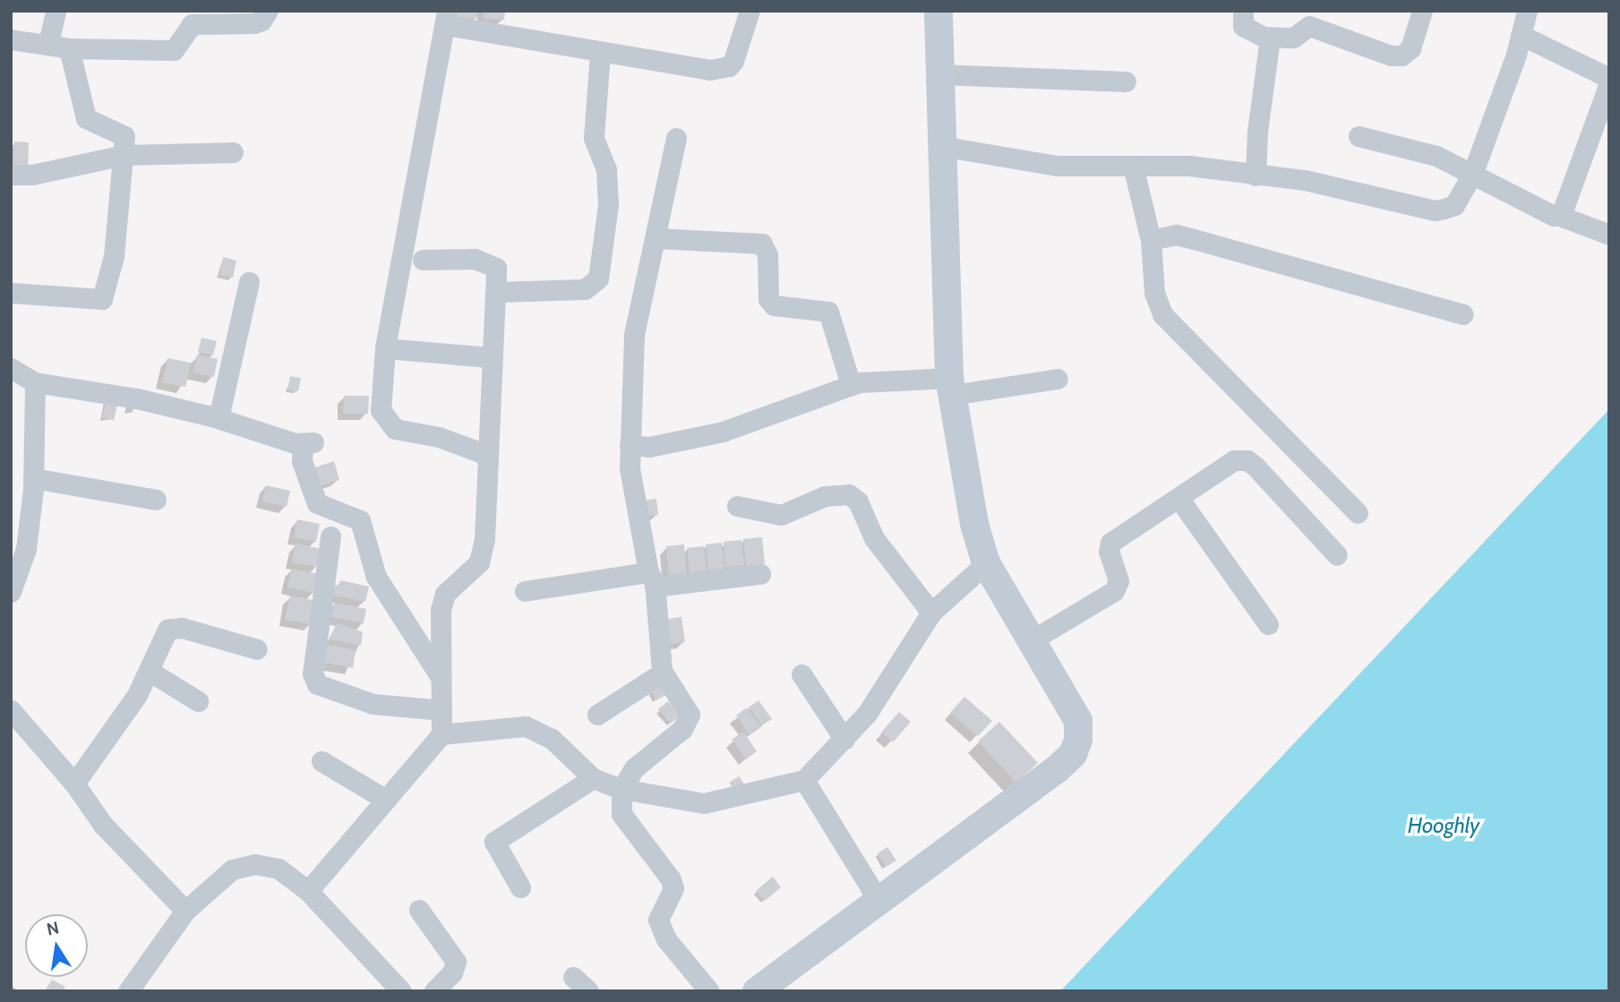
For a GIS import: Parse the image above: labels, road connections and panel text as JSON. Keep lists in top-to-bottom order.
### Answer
{
  "water": ["Hooghly"],
  "north": "top"
}
